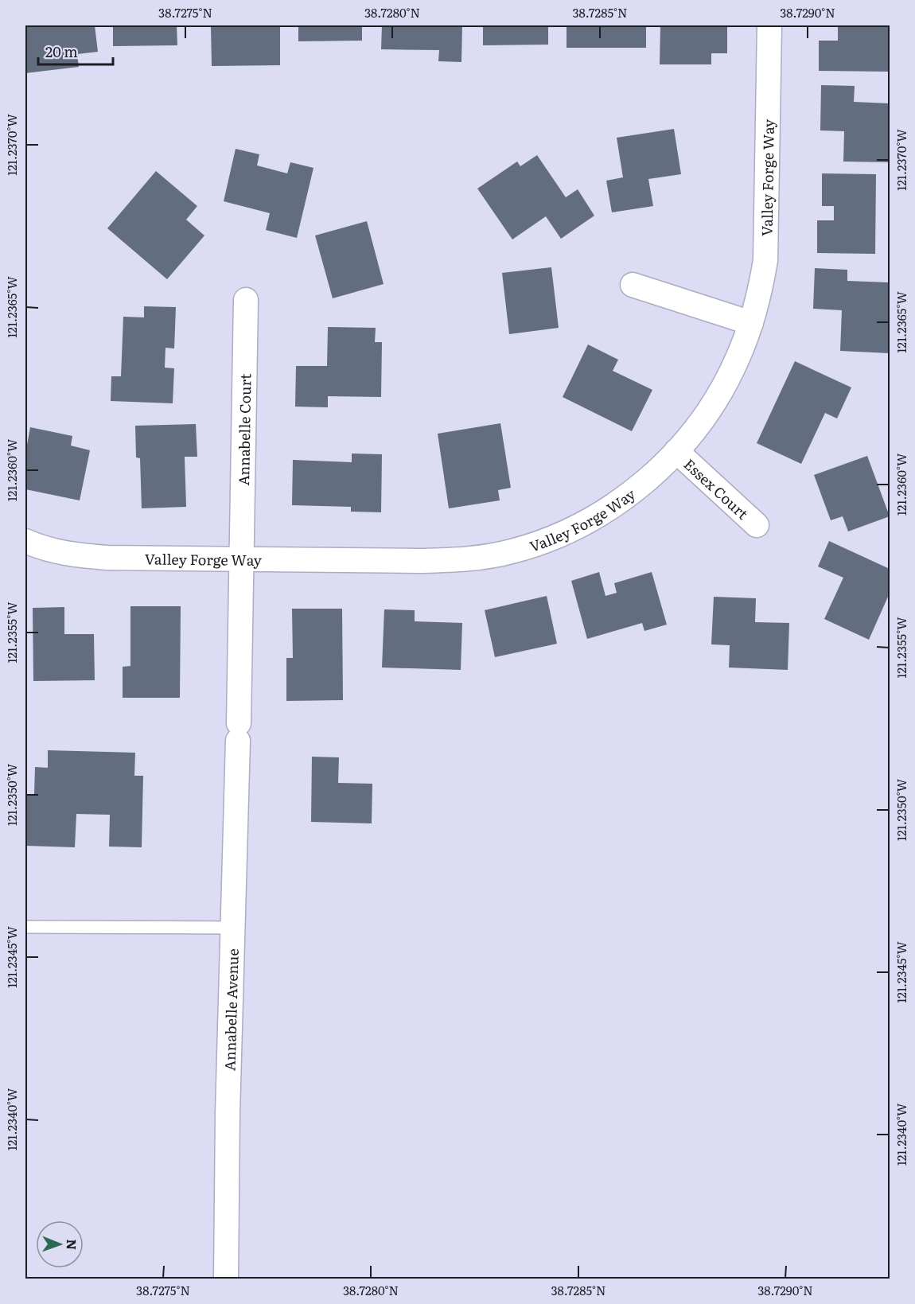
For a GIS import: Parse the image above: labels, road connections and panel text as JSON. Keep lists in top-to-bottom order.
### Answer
{
  "streets": {
    "street": [
      "Valley Forge Way",
      "Annabelle Court",
      "Essex Court",
      "Annabelle Avenue"
    ]
  },
  "crossings": [
    ["Valley Forge Way", "Annabelle Court"],
    ["Valley Forge Way", "Essex Court"],
    ["Valley Forge Way", "Annabelle Avenue"],
    ["Annabelle Court", "Annabelle Avenue"]
  ],
  "scale_bar": "20 m",
  "north": "right",
  "coordinates": [
    "38.7275°N",
    "38.7280°N",
    "38.7285°N",
    "38.7290°N",
    "121.2370°W",
    "121.2365°W",
    "121.2360°W",
    "121.2355°W",
    "121.2350°W",
    "121.2345°W",
    "121.2340°W"
  ]
}
